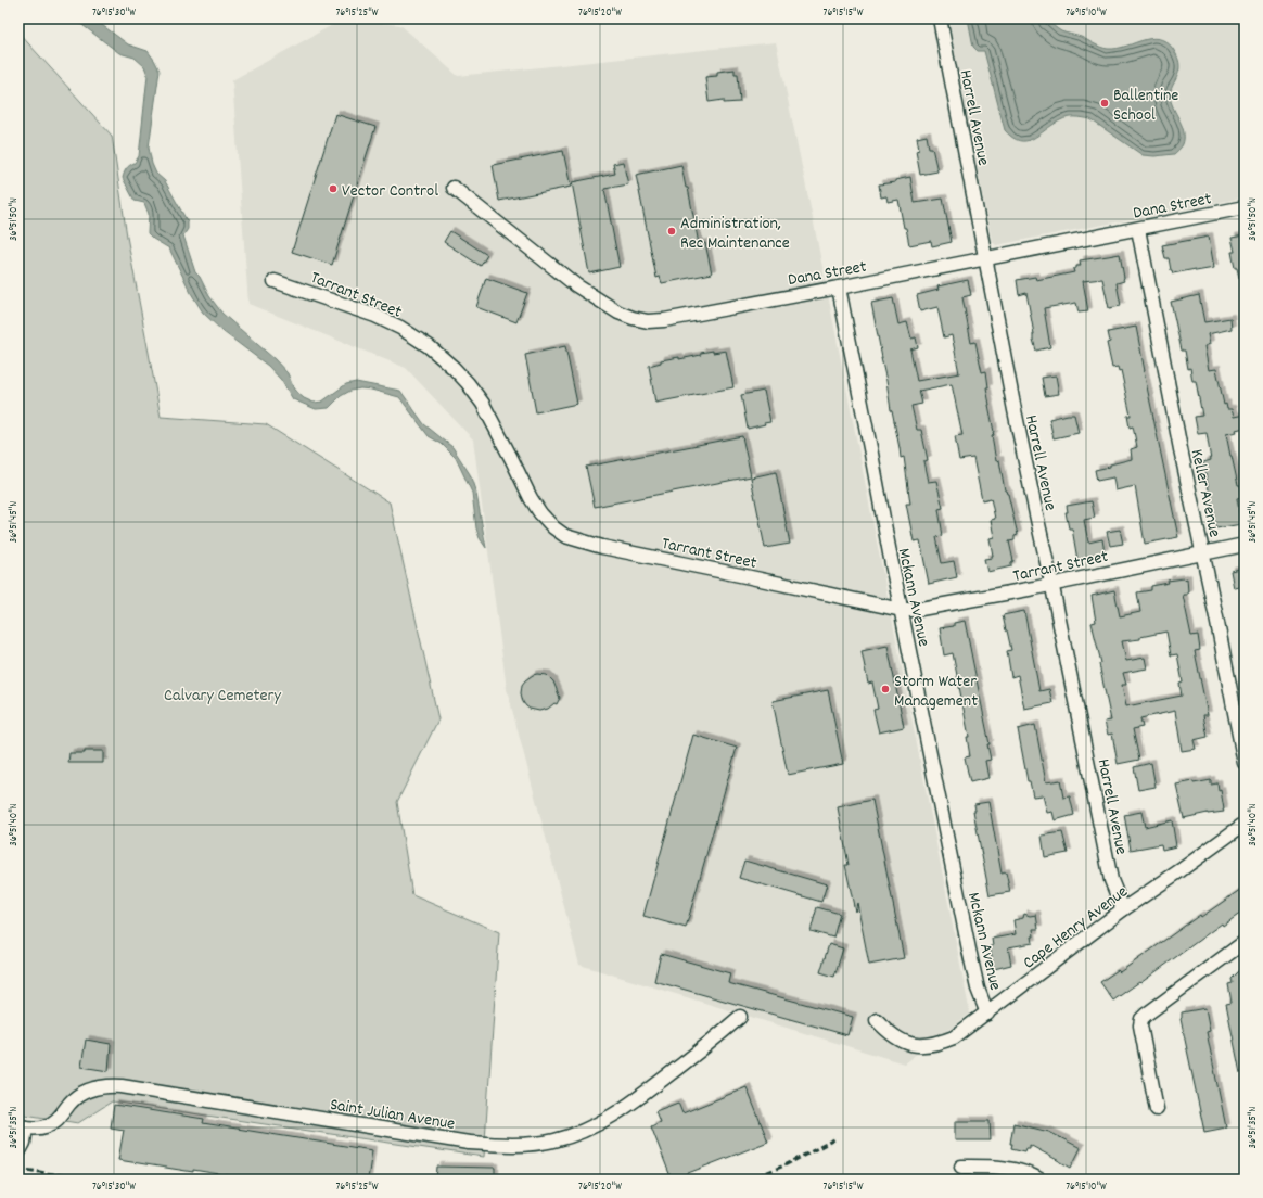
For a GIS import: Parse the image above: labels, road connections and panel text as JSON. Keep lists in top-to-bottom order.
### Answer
{
  "streets": {
    "street": [
      "Harrell Avenue",
      "Dana Street",
      "Tarrant Street",
      "Keller Avenue",
      "Mckann Avenue",
      "Cape Henry Avenue",
      "Saint Julian Avenue"
    ]
  },
  "crossings": [
    ["Harrell Avenue", "Dana Street"],
    ["Harrell Avenue", "Tarrant Street"],
    ["Harrell Avenue", "Cape Henry Avenue"],
    ["Dana Street", "Keller Avenue"],
    ["Dana Street", "Mckann Avenue"],
    ["Tarrant Street", "Keller Avenue"],
    ["Tarrant Street", "Mckann Avenue"],
    ["Mckann Avenue", "Cape Henry Avenue"]
  ],
  "parks": ["Calvary Cemetery"],
  "places": [
    "Ballentine School",
    "Vector Control",
    "Administration, Rec Maintenance",
    "Storm Water Management"
  ],
  "coordinates": [
    "76°15'30\"W",
    "76°15'25\"W",
    "76°15'20\"W",
    "76°15'15\"W",
    "76°15'10\"W",
    "36°51'50\"N",
    "36°51'45\"N",
    "36°51'40\"N",
    "36°51'35\"N"
  ]
}
